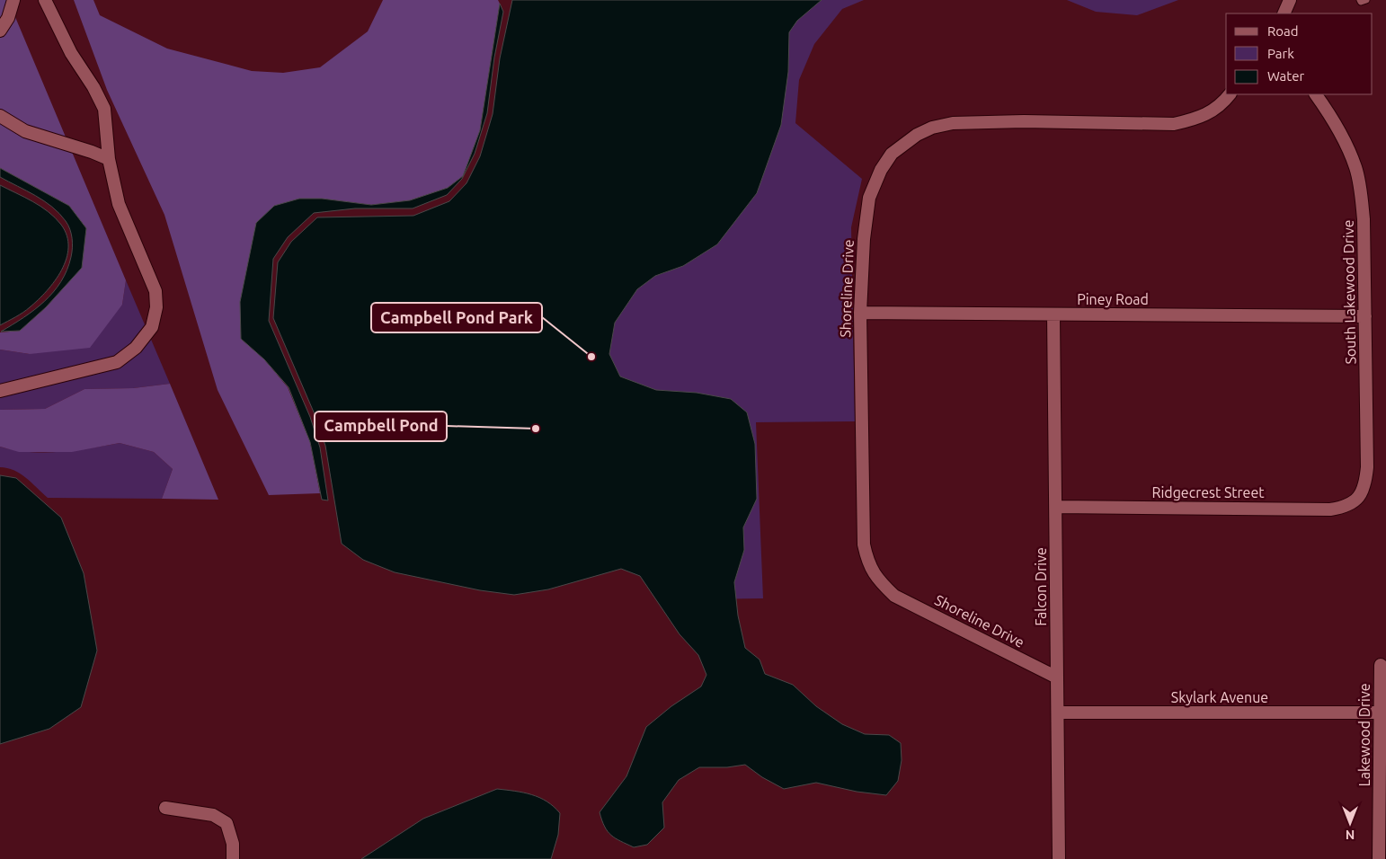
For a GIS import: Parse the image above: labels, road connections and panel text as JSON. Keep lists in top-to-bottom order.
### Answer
{
  "streets": {
    "street": [
      "Shoreline Drive",
      "South Lakewood Drive",
      "Piney Road",
      "Ridgecrest Street",
      "Falcon Drive",
      "Skylark Avenue",
      "Lakewood Drive"
    ]
  },
  "crossings": [
    ["Shoreline Drive", "Piney Road"],
    ["Shoreline Drive", "Falcon Drive"],
    ["South Lakewood Drive", "Piney Road"],
    ["South Lakewood Drive", "Ridgecrest Street"],
    ["Piney Road", "Falcon Drive"],
    ["Ridgecrest Street", "Falcon Drive"],
    ["Falcon Drive", "Skylark Avenue"],
    ["Skylark Avenue", "Lakewood Drive"]
  ],
  "places": ["Campbell Pond Park", "Campbell Pond"],
  "legend": ["Road", "Park", "Water"],
  "north": "bottom"
}
